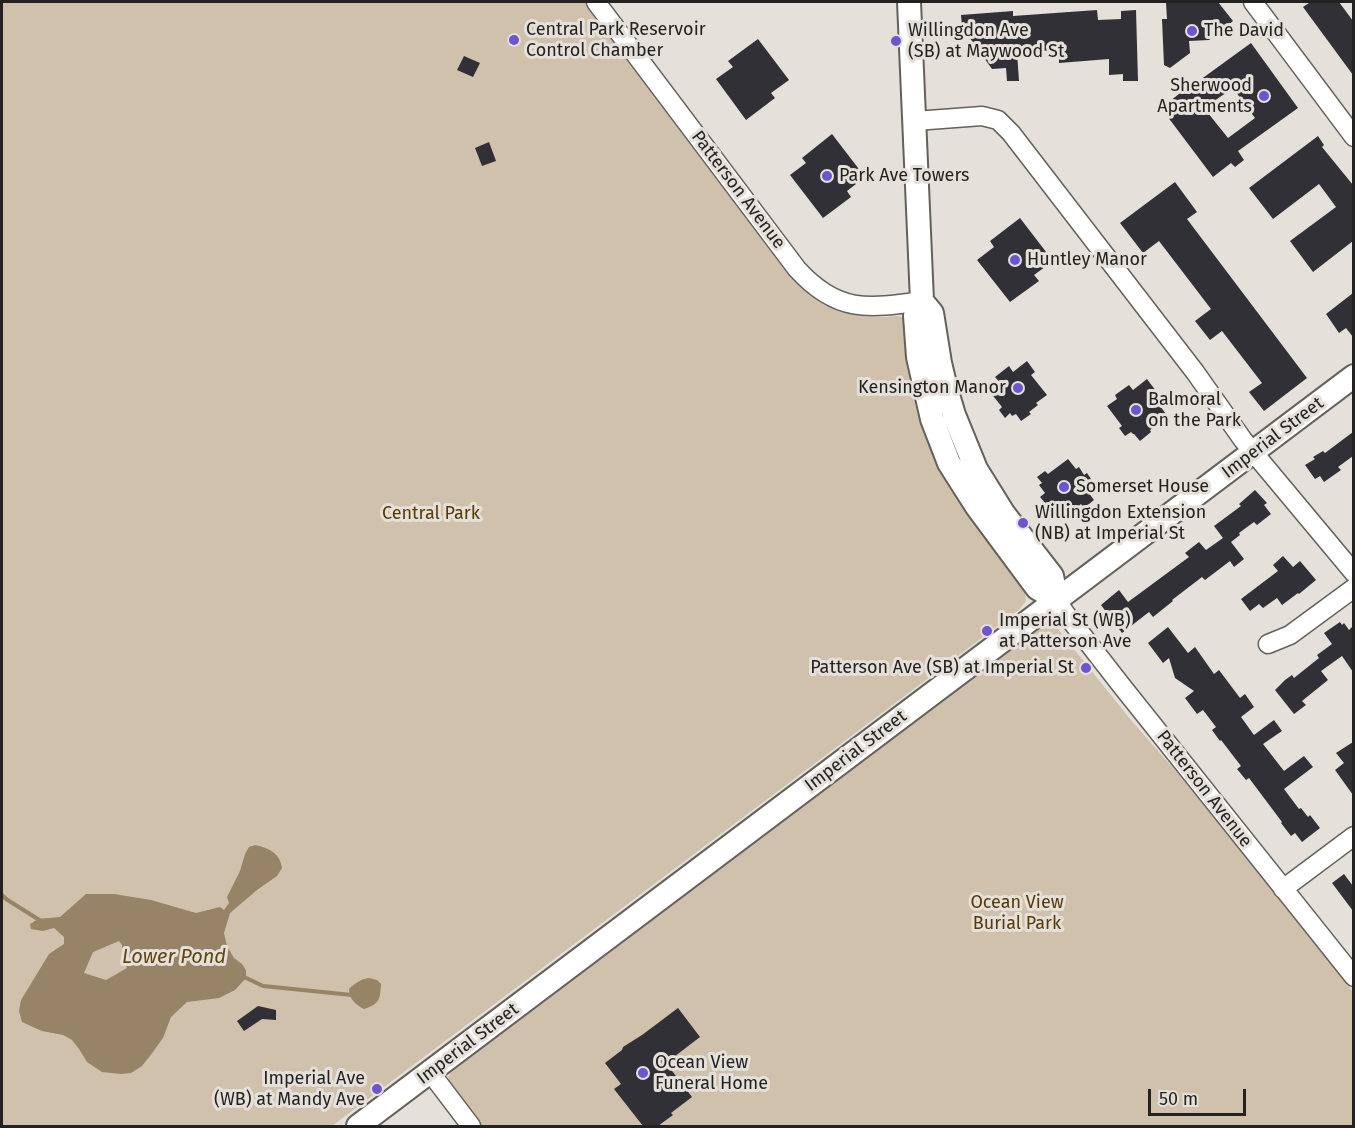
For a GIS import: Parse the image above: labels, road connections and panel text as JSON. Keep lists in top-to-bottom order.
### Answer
{
  "streets": {
    "main road": ["Imperial Street"],
    "street": ["Patterson Avenue"]
  },
  "crossings": [
    ["Patterson Avenue", "Imperial Street"]
  ],
  "water": ["Lower Pond"],
  "parks": ["Central Park", "Ocean View Burial Park"],
  "places": [
    "The David",
    "Central Park Reservoir Control Chamber",
    "Willingdon Ave (SB) at Maywood St",
    "Sherwood Apartments",
    "Park Ave Towers",
    "Huntley Manor",
    "Kensington Manor",
    "Balmoral on the Park",
    "Somerset House",
    "Willingdon Extension (NB) at Imperial St",
    "Imperial St (WB) at Patterson Ave",
    "Patterson Ave (SB) at Imperial St",
    "Ocean View Funeral Home",
    "Imperial Ave (WB) at Mandy Ave"
  ],
  "scale_bar": "50 m"
}
